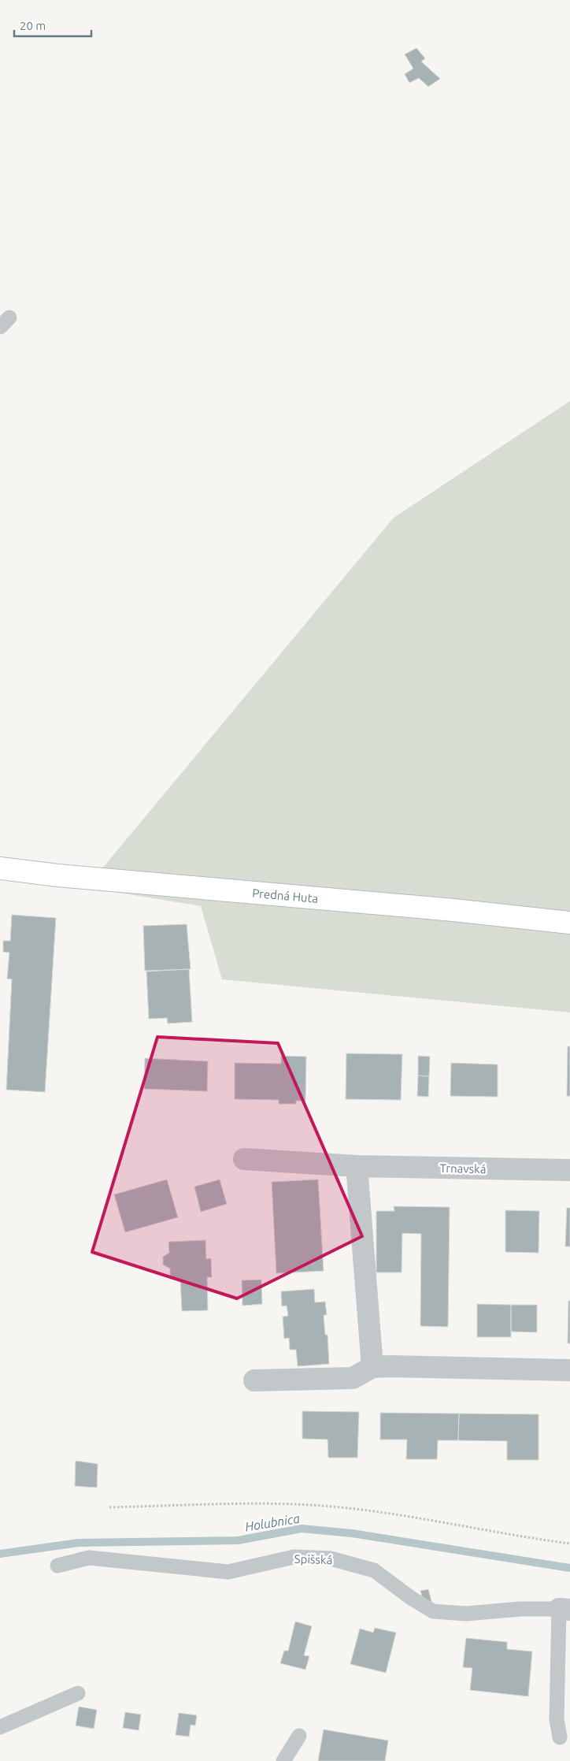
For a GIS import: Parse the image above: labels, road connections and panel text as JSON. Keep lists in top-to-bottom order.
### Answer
{
  "streets": {
    "main road": ["Predná Huta"],
    "street": ["Trnavská"],
    "lane": ["Spišská"]
  },
  "water": ["Holubnica"],
  "scale_bar": "20 m"
}
